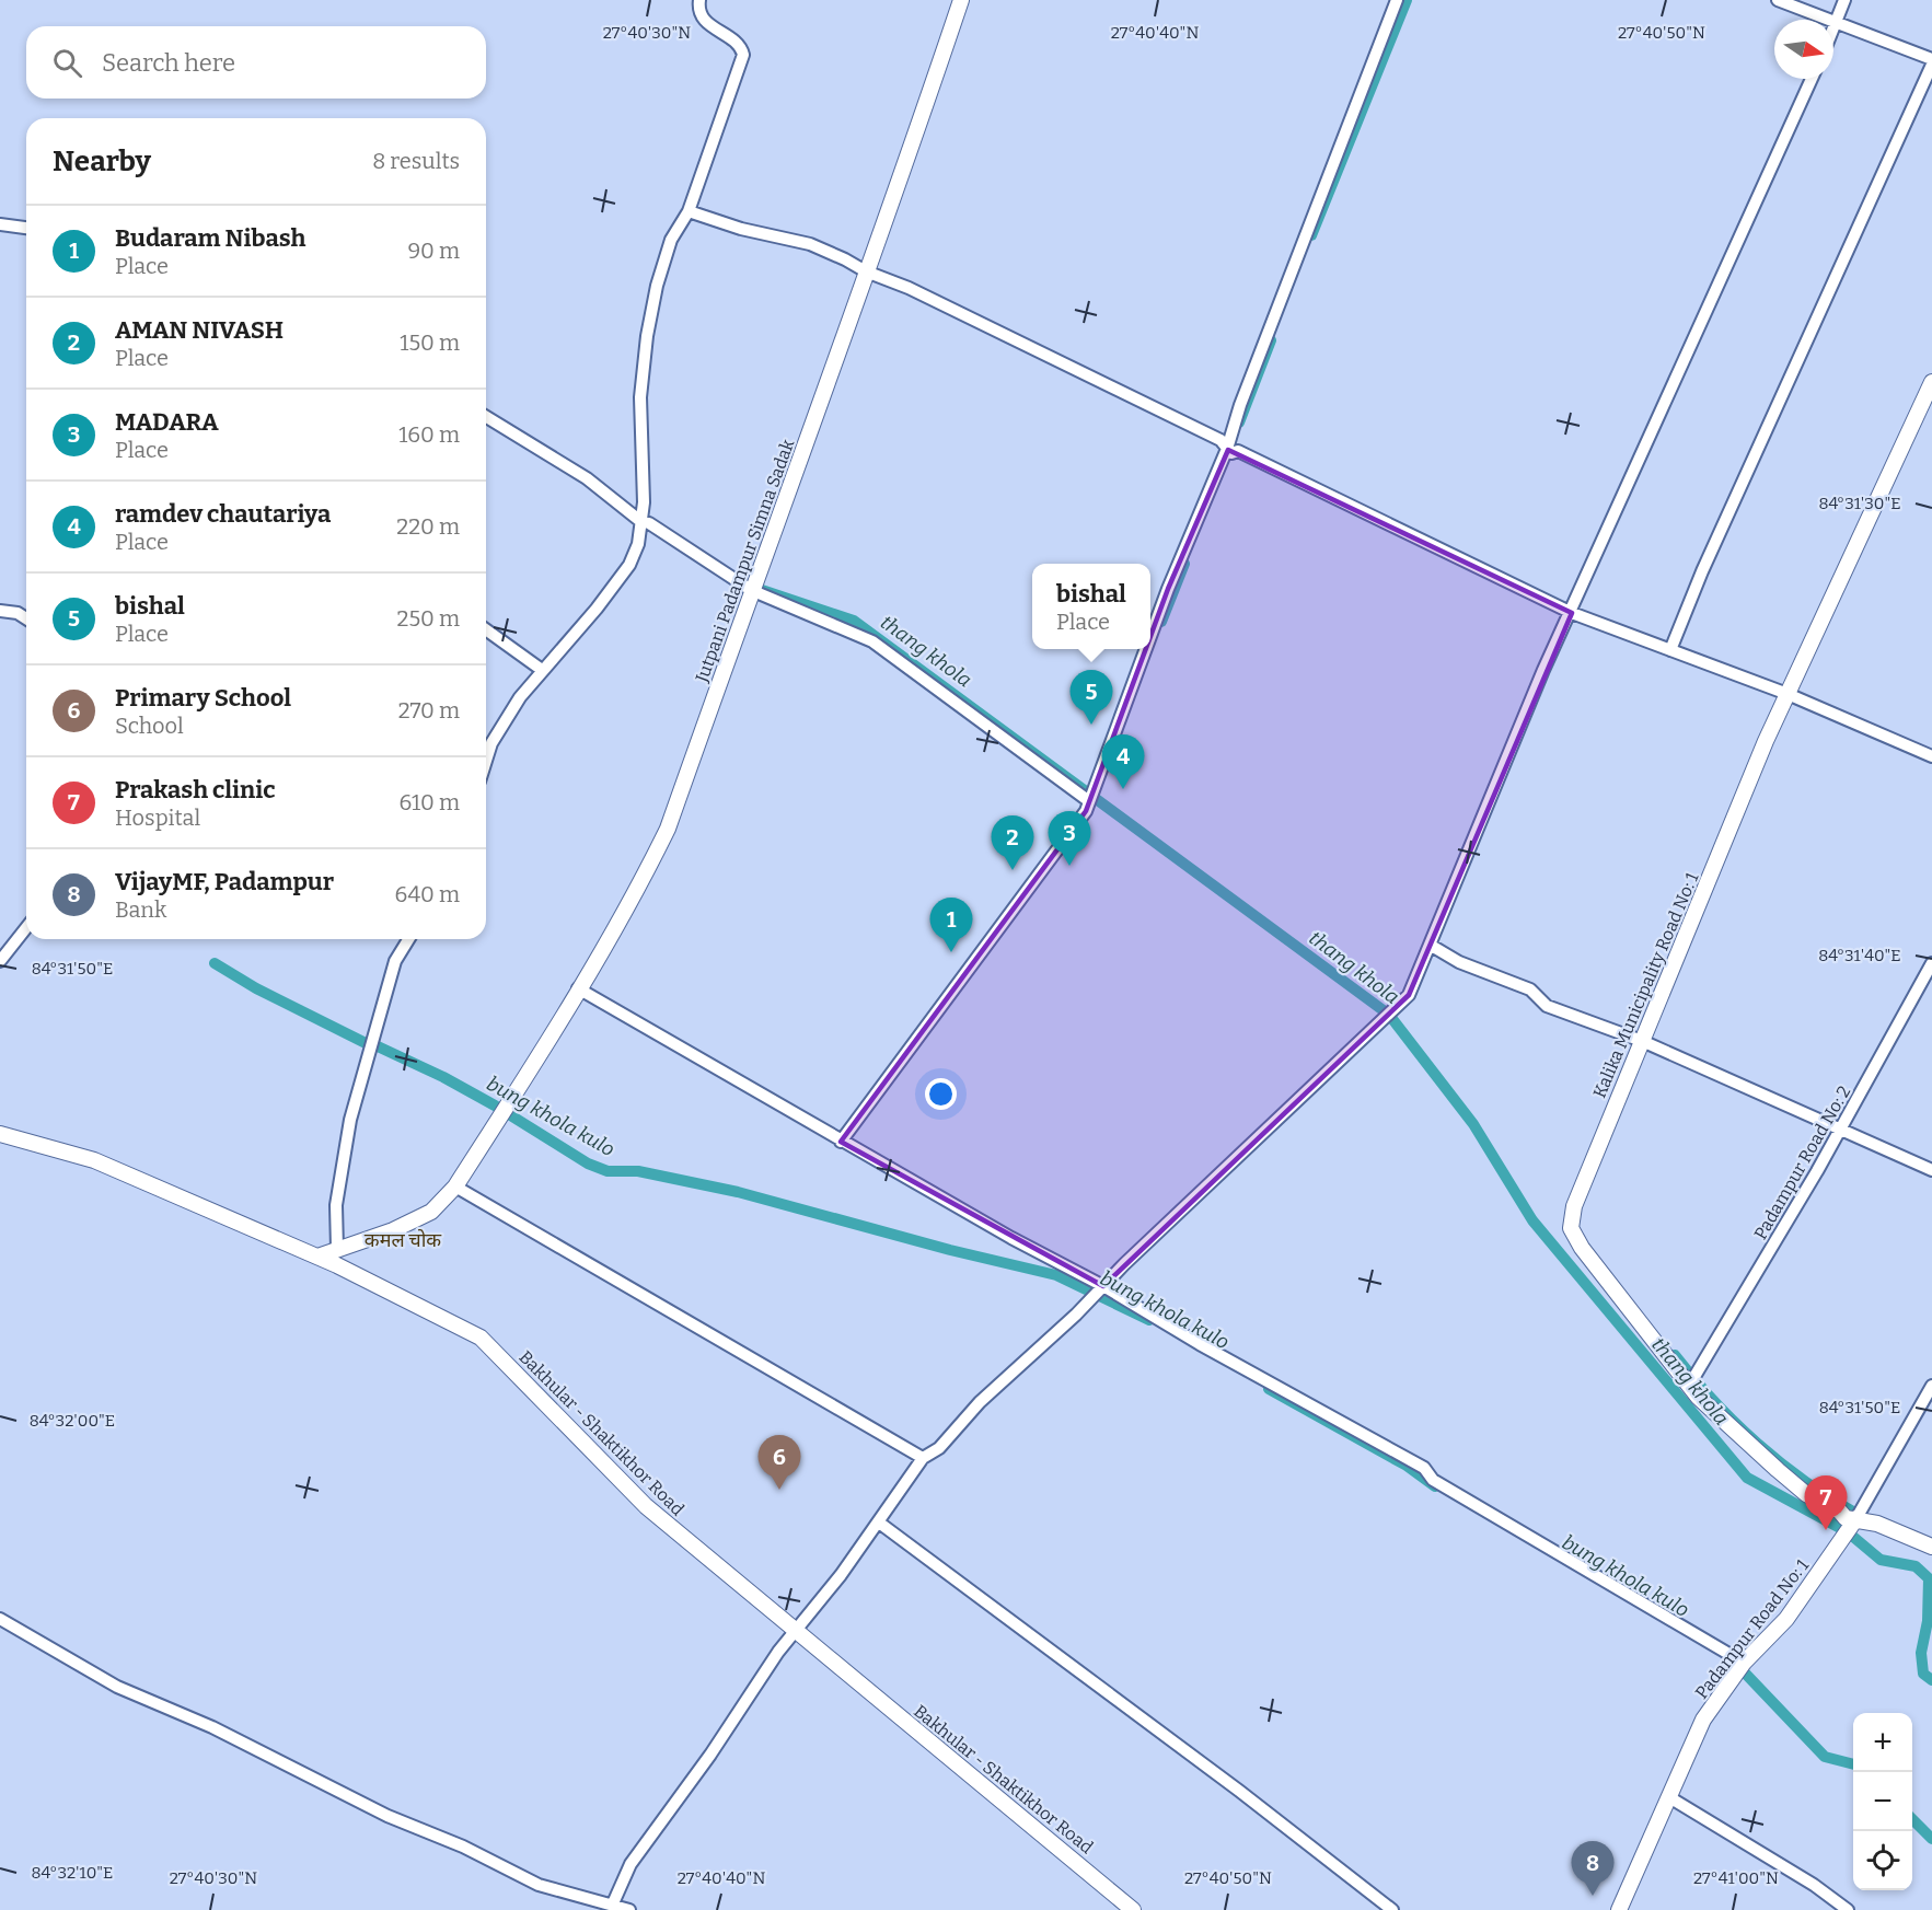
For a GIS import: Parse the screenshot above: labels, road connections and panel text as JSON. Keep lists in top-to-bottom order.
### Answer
{
  "streets": {
    "street": [
      "Jutpani Padampur Simna Sadak",
      "Kalika Municipality Road No: 1",
      "Padampur Road No: 2",
      "Bakhular - Shaktikhor Road",
      "Padampur Road No: 1"
    ]
  },
  "crossings": [
    ["Jutpani Padampur Simna Sadak", "Bakhular - Shaktikhor Road"],
    ["Kalika Municipality Road No: 1", "Padampur Road No: 2"],
    ["Kalika Municipality Road No: 1", "Padampur Road No: 1"]
  ],
  "districts": ["कमल चोक"],
  "water": ["thang khola", "bung khola kulo"],
  "north": "right",
  "page": {
    "search": "Search here",
    "heading": ["Nearby", "8 results"],
    "list": [
      {
        "mark": "1",
        "name": "Budaram Nibash",
        "note": "Place",
        "value": "90 m"
      },
      {
        "mark": "2",
        "name": "AMAN NIVASH",
        "note": "Place",
        "value": "150 m"
      },
      {
        "mark": "3",
        "name": "MADARA",
        "note": "Place",
        "value": "160 m"
      },
      {
        "mark": "4",
        "name": "ramdev chautariya",
        "note": "Place",
        "value": "220 m"
      },
      {
        "mark": "5",
        "name": "bishal",
        "note": "Place",
        "value": "250 m"
      },
      {
        "mark": "6",
        "name": "Primary School",
        "note": "School",
        "value": "270 m"
      },
      {
        "mark": "7",
        "name": "Prakash clinic",
        "note": "Hospital",
        "value": "610 m"
      },
      {
        "mark": "8",
        "name": "VijayMF, Padampur",
        "note": "Bank",
        "value": "640 m"
      }
    ],
    "popup": ["bishal", "Place"],
    "pins": [
      "5",
      "4",
      "3",
      "2",
      "1",
      "6",
      "7",
      "8"
    ],
    "map_buttons": ["+", "−"]
  },
  "coordinates": [
    "27°40'30\"N",
    "27°40'40\"N",
    "27°40'50\"N",
    "84°31'30\"E",
    "84°31'40\"E",
    "84°31'50\"E",
    "84°32'00\"E",
    "84°32'10\"E",
    "27°41'00\"N"
  ]
}
